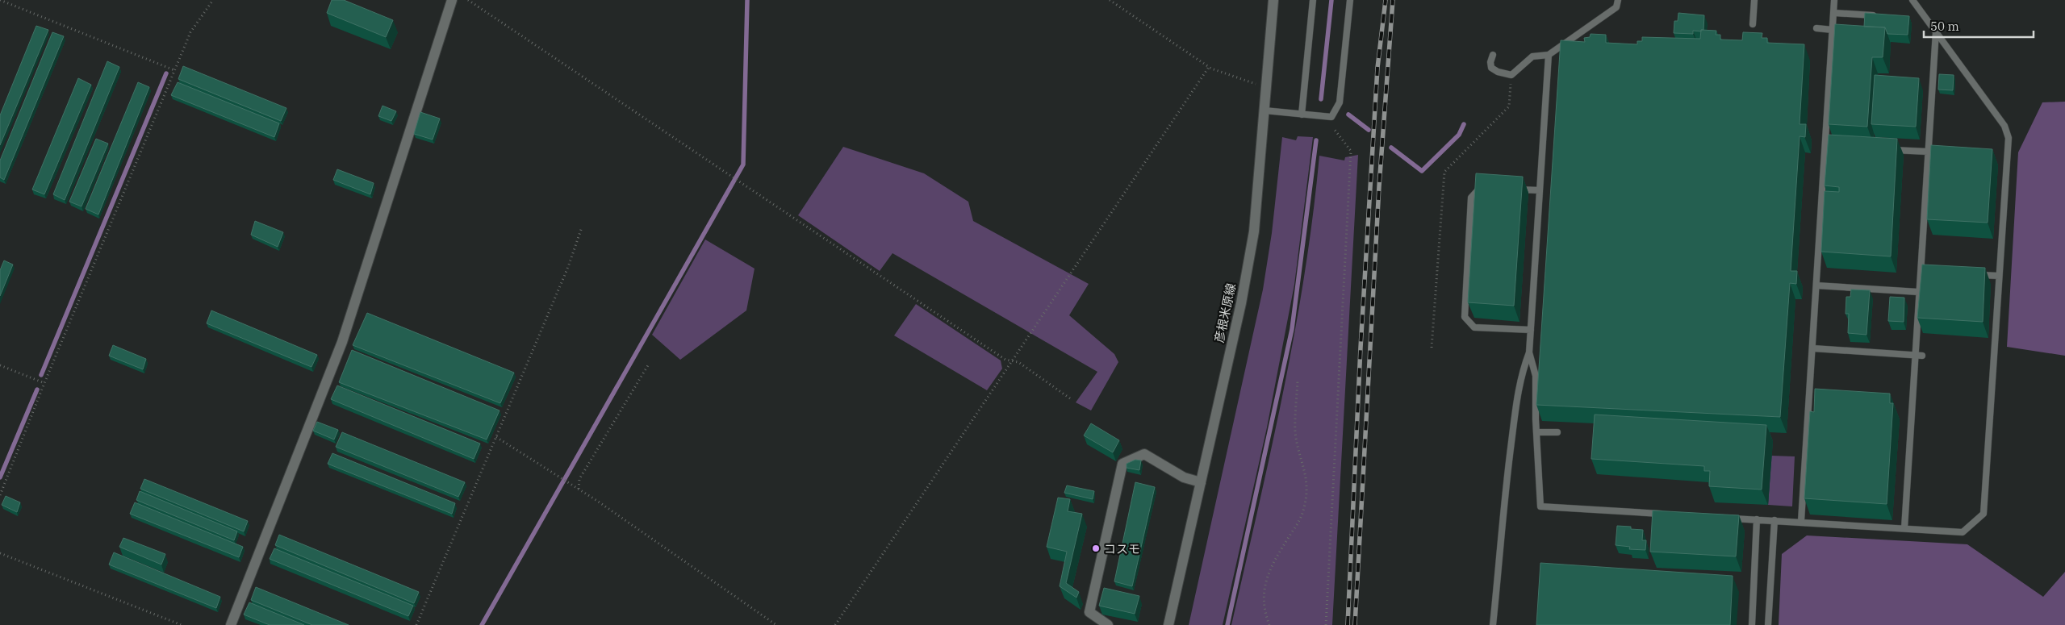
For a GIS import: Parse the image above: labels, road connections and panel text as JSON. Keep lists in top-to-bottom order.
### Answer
{
  "streets": {
    "street": ["彦根米原線"]
  },
  "places": ["コスモ"],
  "scale_bar": "50 m"
}
